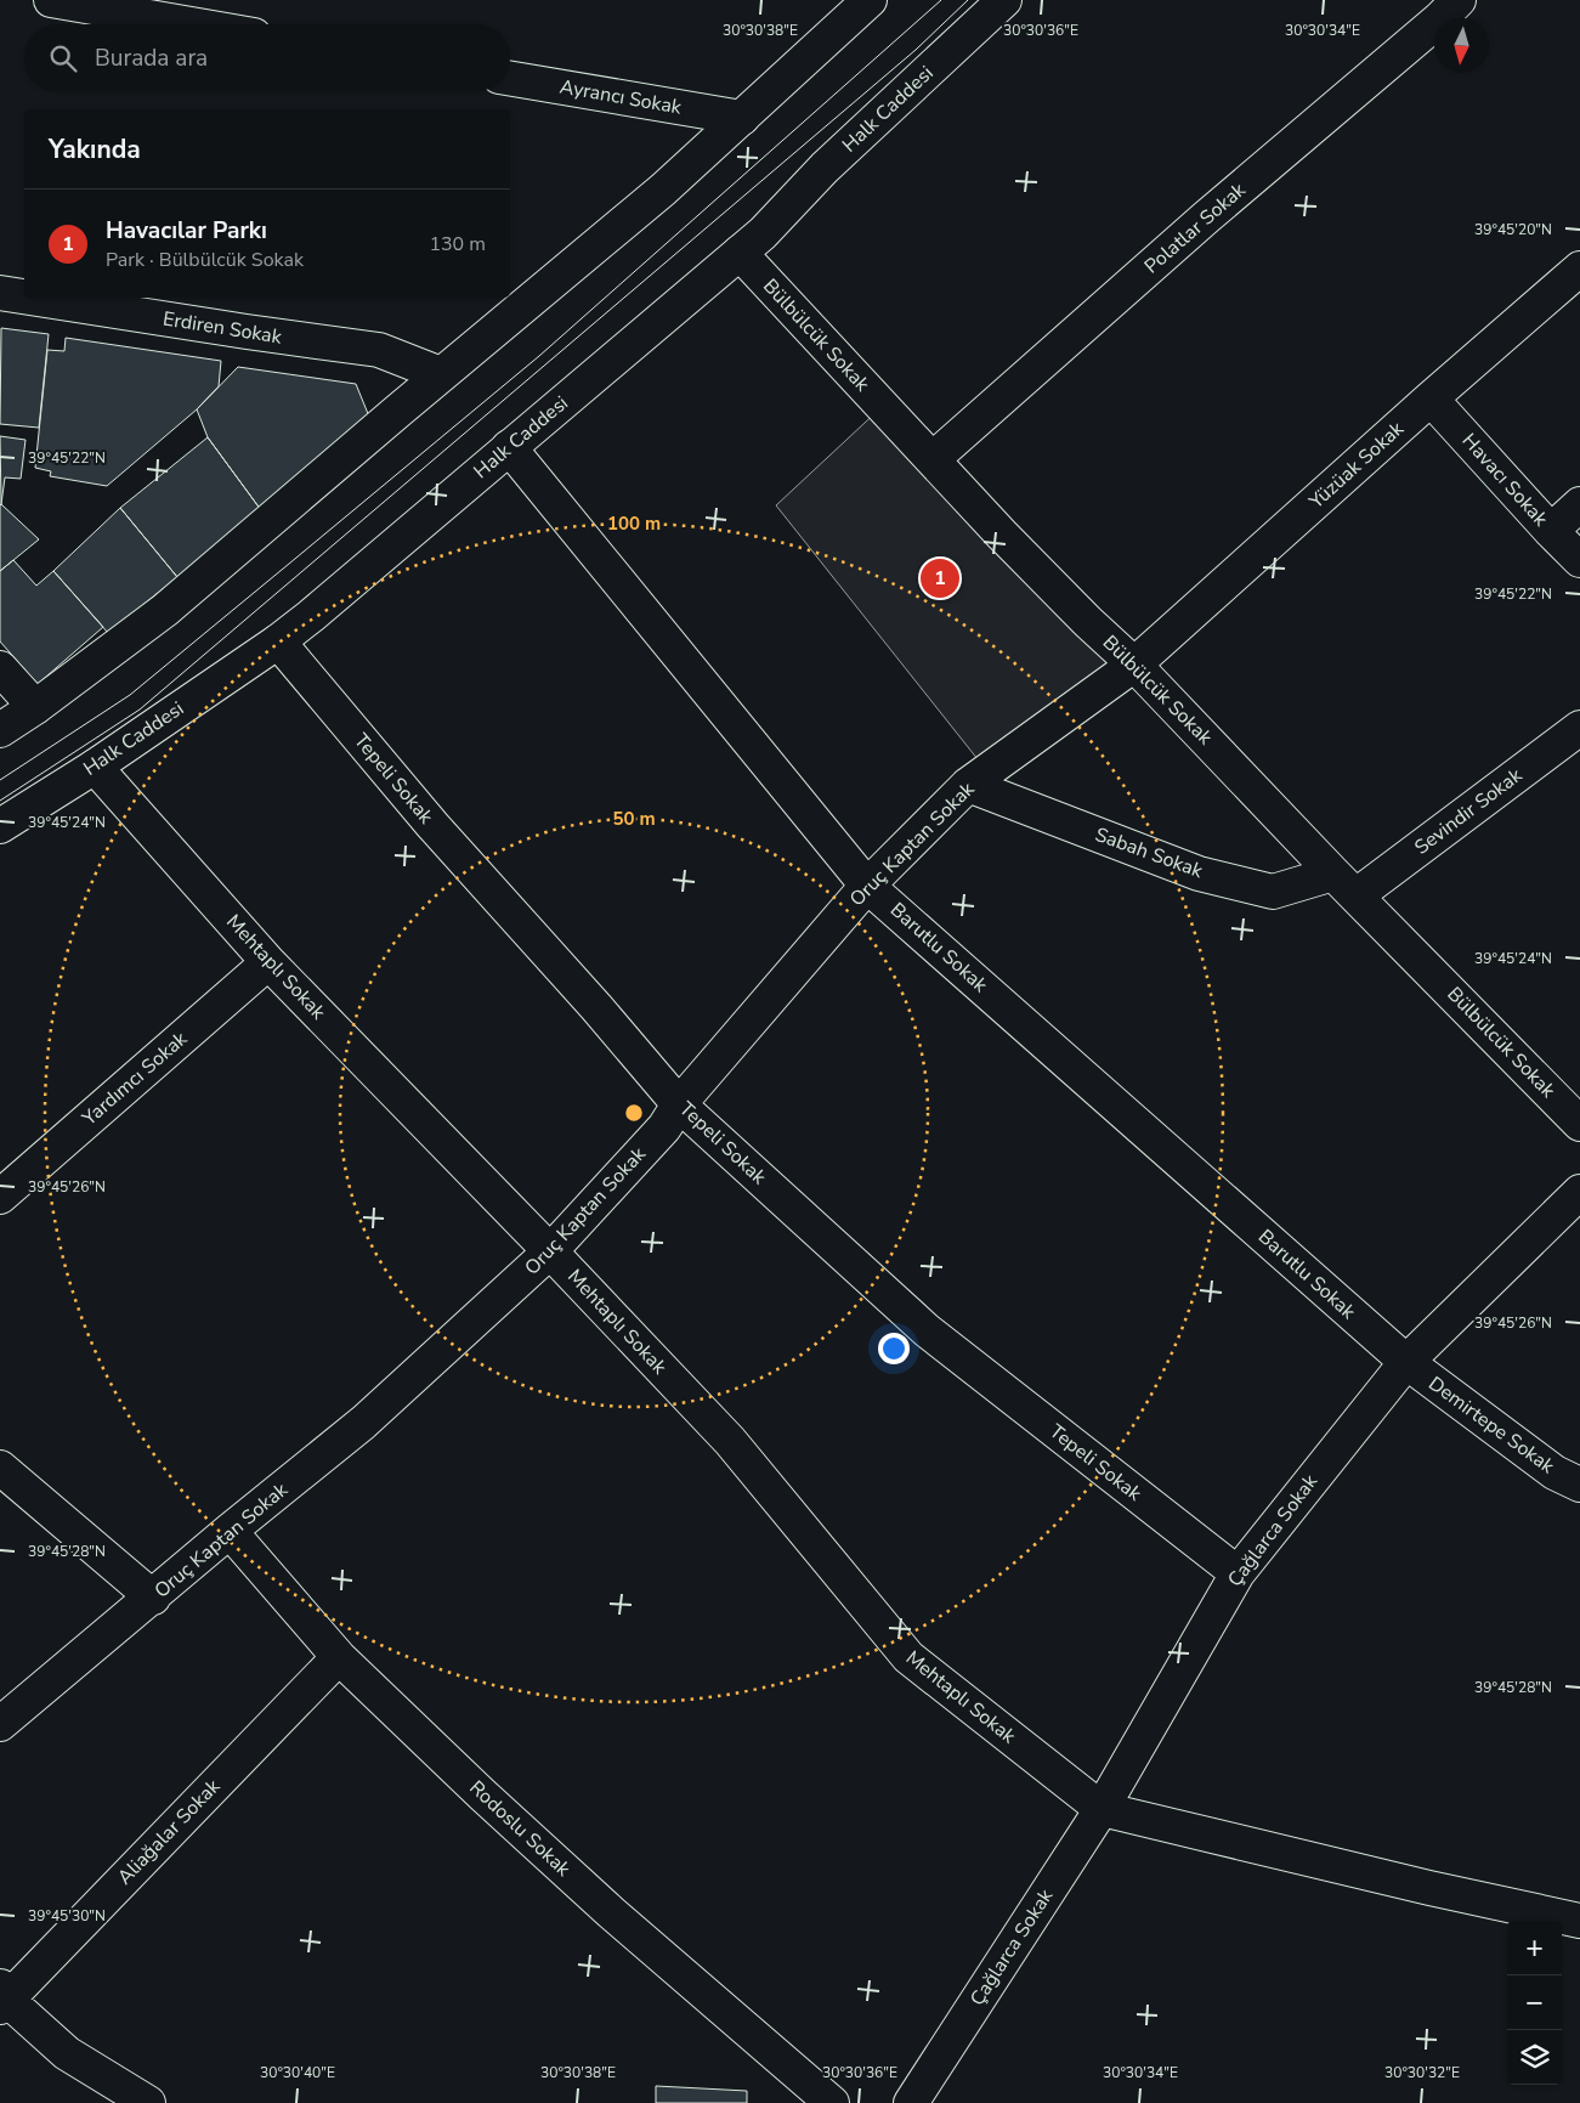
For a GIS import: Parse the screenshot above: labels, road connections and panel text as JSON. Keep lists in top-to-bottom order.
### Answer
{
  "streets": {
    "street": [
      "Ayrancı Sokak",
      "Halk Caddesi",
      "Polatlar Sokak",
      "Erdiren Sokak",
      "Bülbülcük Sokak",
      "Yüzüak Sokak",
      "Havacı Sokak",
      "Tepeli Sokak",
      "Sevindir Sokak",
      "Oruç Kaptan Sokak",
      "Sabah Sokak",
      "Barutlu Sokak",
      "Mehtaplı Sokak",
      "Yardımcı Sokak",
      "Demirtepe Sokak",
      "Çağlarca Sokak",
      "Rodoslu Sokak",
      "Aliağalar Sokak"
    ]
  },
  "crossings": [
    ["Halk Caddesi", "Bülbülcük Sokak"],
    ["Halk Caddesi", "Tepeli Sokak"],
    ["Halk Caddesi", "Barutlu Sokak"],
    ["Halk Caddesi", "Mehtaplı Sokak"],
    ["Polatlar Sokak", "Bülbülcük Sokak"],
    ["Bülbülcük Sokak", "Yüzüak Sokak"],
    ["Bülbülcük Sokak", "Sevindir Sokak"],
    ["Bülbülcük Sokak", "Oruç Kaptan Sokak"],
    ["Bülbülcük Sokak", "Sabah Sokak"],
    ["Yüzüak Sokak", "Havacı Sokak"],
    ["Yüzüak Sokak", "Oruç Kaptan Sokak"],
    ["Tepeli Sokak", "Oruç Kaptan Sokak"],
    ["Tepeli Sokak", "Çağlarca Sokak"],
    ["Sevindir Sokak", "Sabah Sokak"],
    ["Oruç Kaptan Sokak", "Sabah Sokak"],
    ["Oruç Kaptan Sokak", "Barutlu Sokak"],
    ["Oruç Kaptan Sokak", "Mehtaplı Sokak"],
    ["Oruç Kaptan Sokak", "Rodoslu Sokak"],
    ["Barutlu Sokak", "Demirtepe Sokak"],
    ["Barutlu Sokak", "Çağlarca Sokak"],
    ["Mehtaplı Sokak", "Yardımcı Sokak"],
    ["Mehtaplı Sokak", "Çağlarca Sokak"],
    ["Demirtepe Sokak", "Çağlarca Sokak"],
    ["Rodoslu Sokak", "Aliağalar Sokak"]
  ],
  "north": "bottom",
  "page": {
    "search": "Burada ara",
    "heading": "Yakında",
    "list": [
      {
        "mark": "1",
        "name": "Havacılar Parkı",
        "note": "Park · Bülbülcük Sokak",
        "value": "130 m"
      }
    ],
    "pins": "1",
    "map_buttons": ["+", "−"]
  },
  "coordinates": [
    "30°30'38\"E",
    "30°30'36\"E",
    "30°30'34\"E",
    "39°45'20\"N",
    "39°45'22\"N",
    "39°45'24\"N",
    "39°45'26\"N",
    "39°45'28\"N",
    "39°45'30\"N",
    "30°30'40\"E",
    "30°30'32\"E"
  ],
  "rings": ["100 m", "50 m"]
}
